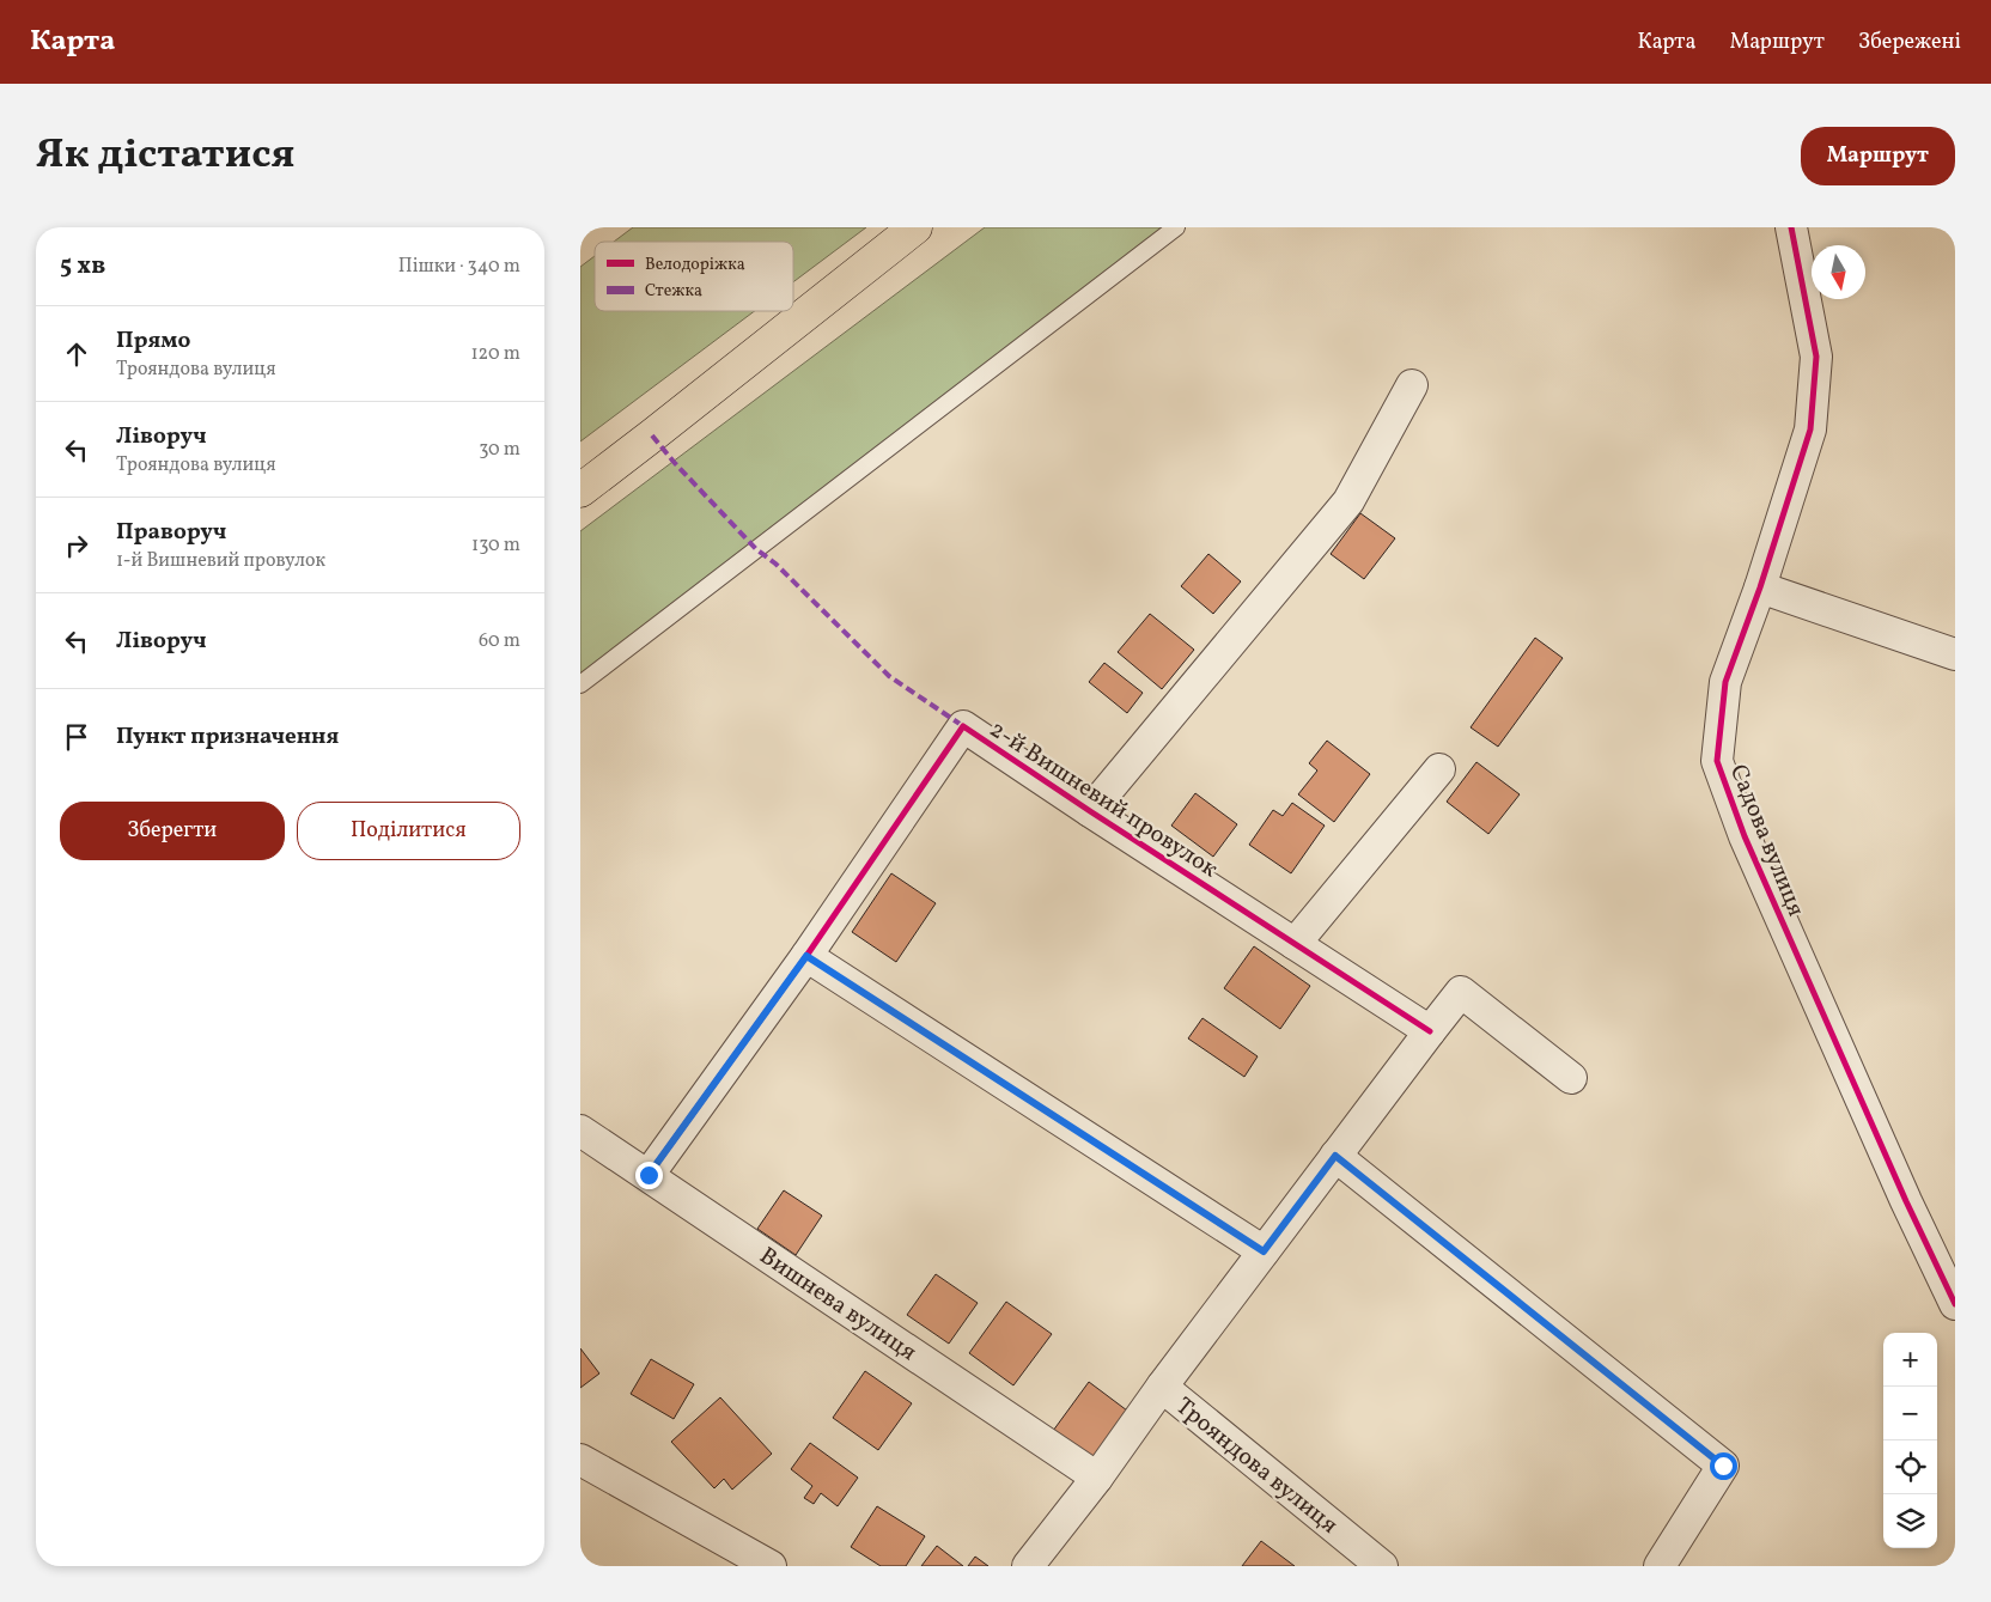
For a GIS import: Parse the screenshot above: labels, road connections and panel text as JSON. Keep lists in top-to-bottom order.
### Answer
{
  "streets": {
    "street": [
      "2-й Вишневий провулок",
      "Садова вулиця",
      "Вишнева вулиця",
      "Трояндова вулиця"
    ]
  },
  "crossings": [
    ["2-й Вишневий провулок", "Трояндова вулиця"],
    ["Вишнева вулиця", "Трояндова вулиця"]
  ],
  "legend": ["Велодоріжка", "Стежка"],
  "north": "bottom",
  "page": {
    "header": "Карта",
    "nav": ["Карта", "Маршрут", "Збережені"],
    "title": "Як дістатися",
    "buttons": [
      "Маршрут",
      ["Зберегти", "Поділитися"]
    ],
    "heading": ["5 хв", "Пішки · 340 m"],
    "list": [
      ["Прямо", "Трояндова вулиця", "120 m"],
      ["Ліворуч", "Трояндова вулиця", "30 m"],
      ["Праворуч", "1-й Вишневий провулок", "130 m"],
      ["Ліворуч", "60 m"],
      "Пункт призначення"
    ],
    "map_buttons": ["+", "−"]
  }
}
